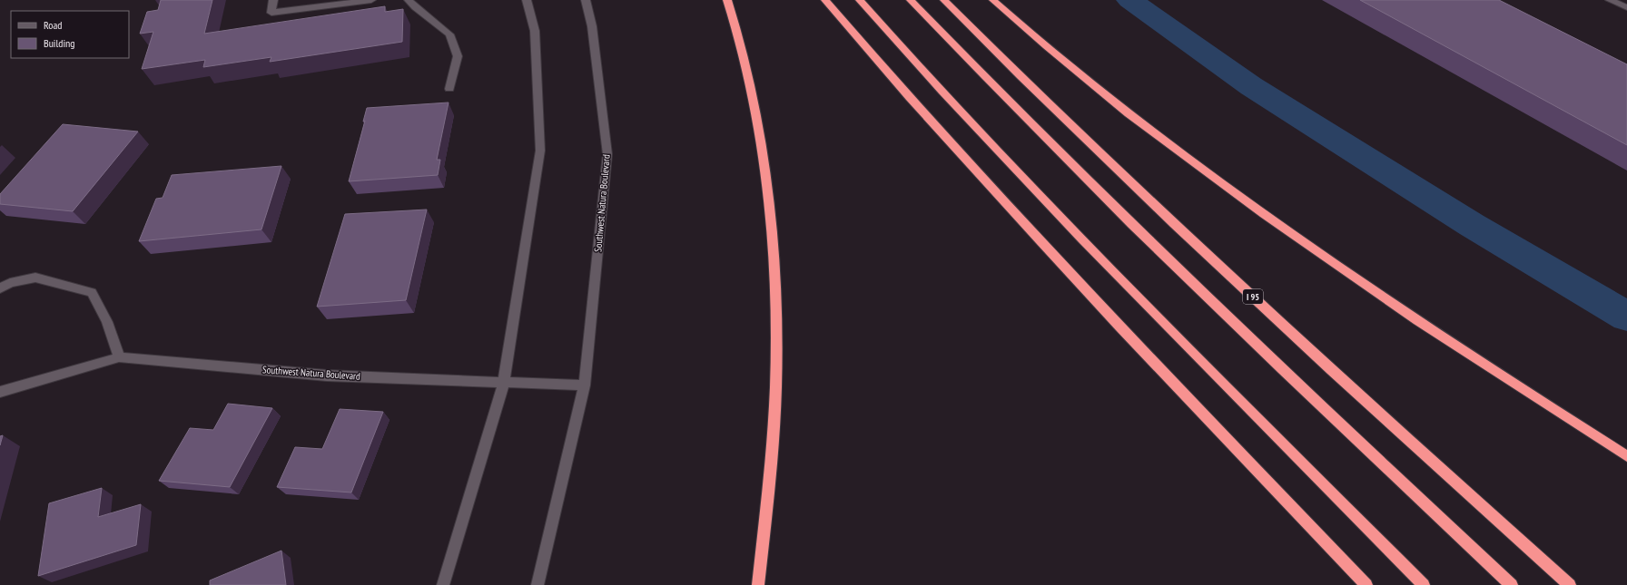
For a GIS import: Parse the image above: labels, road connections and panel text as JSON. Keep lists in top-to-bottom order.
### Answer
{
  "streets": {
    "highway": ["I 95"],
    "street": ["Southwest Natura Boulevard"]
  },
  "legend": ["Road", "Building"]
}
